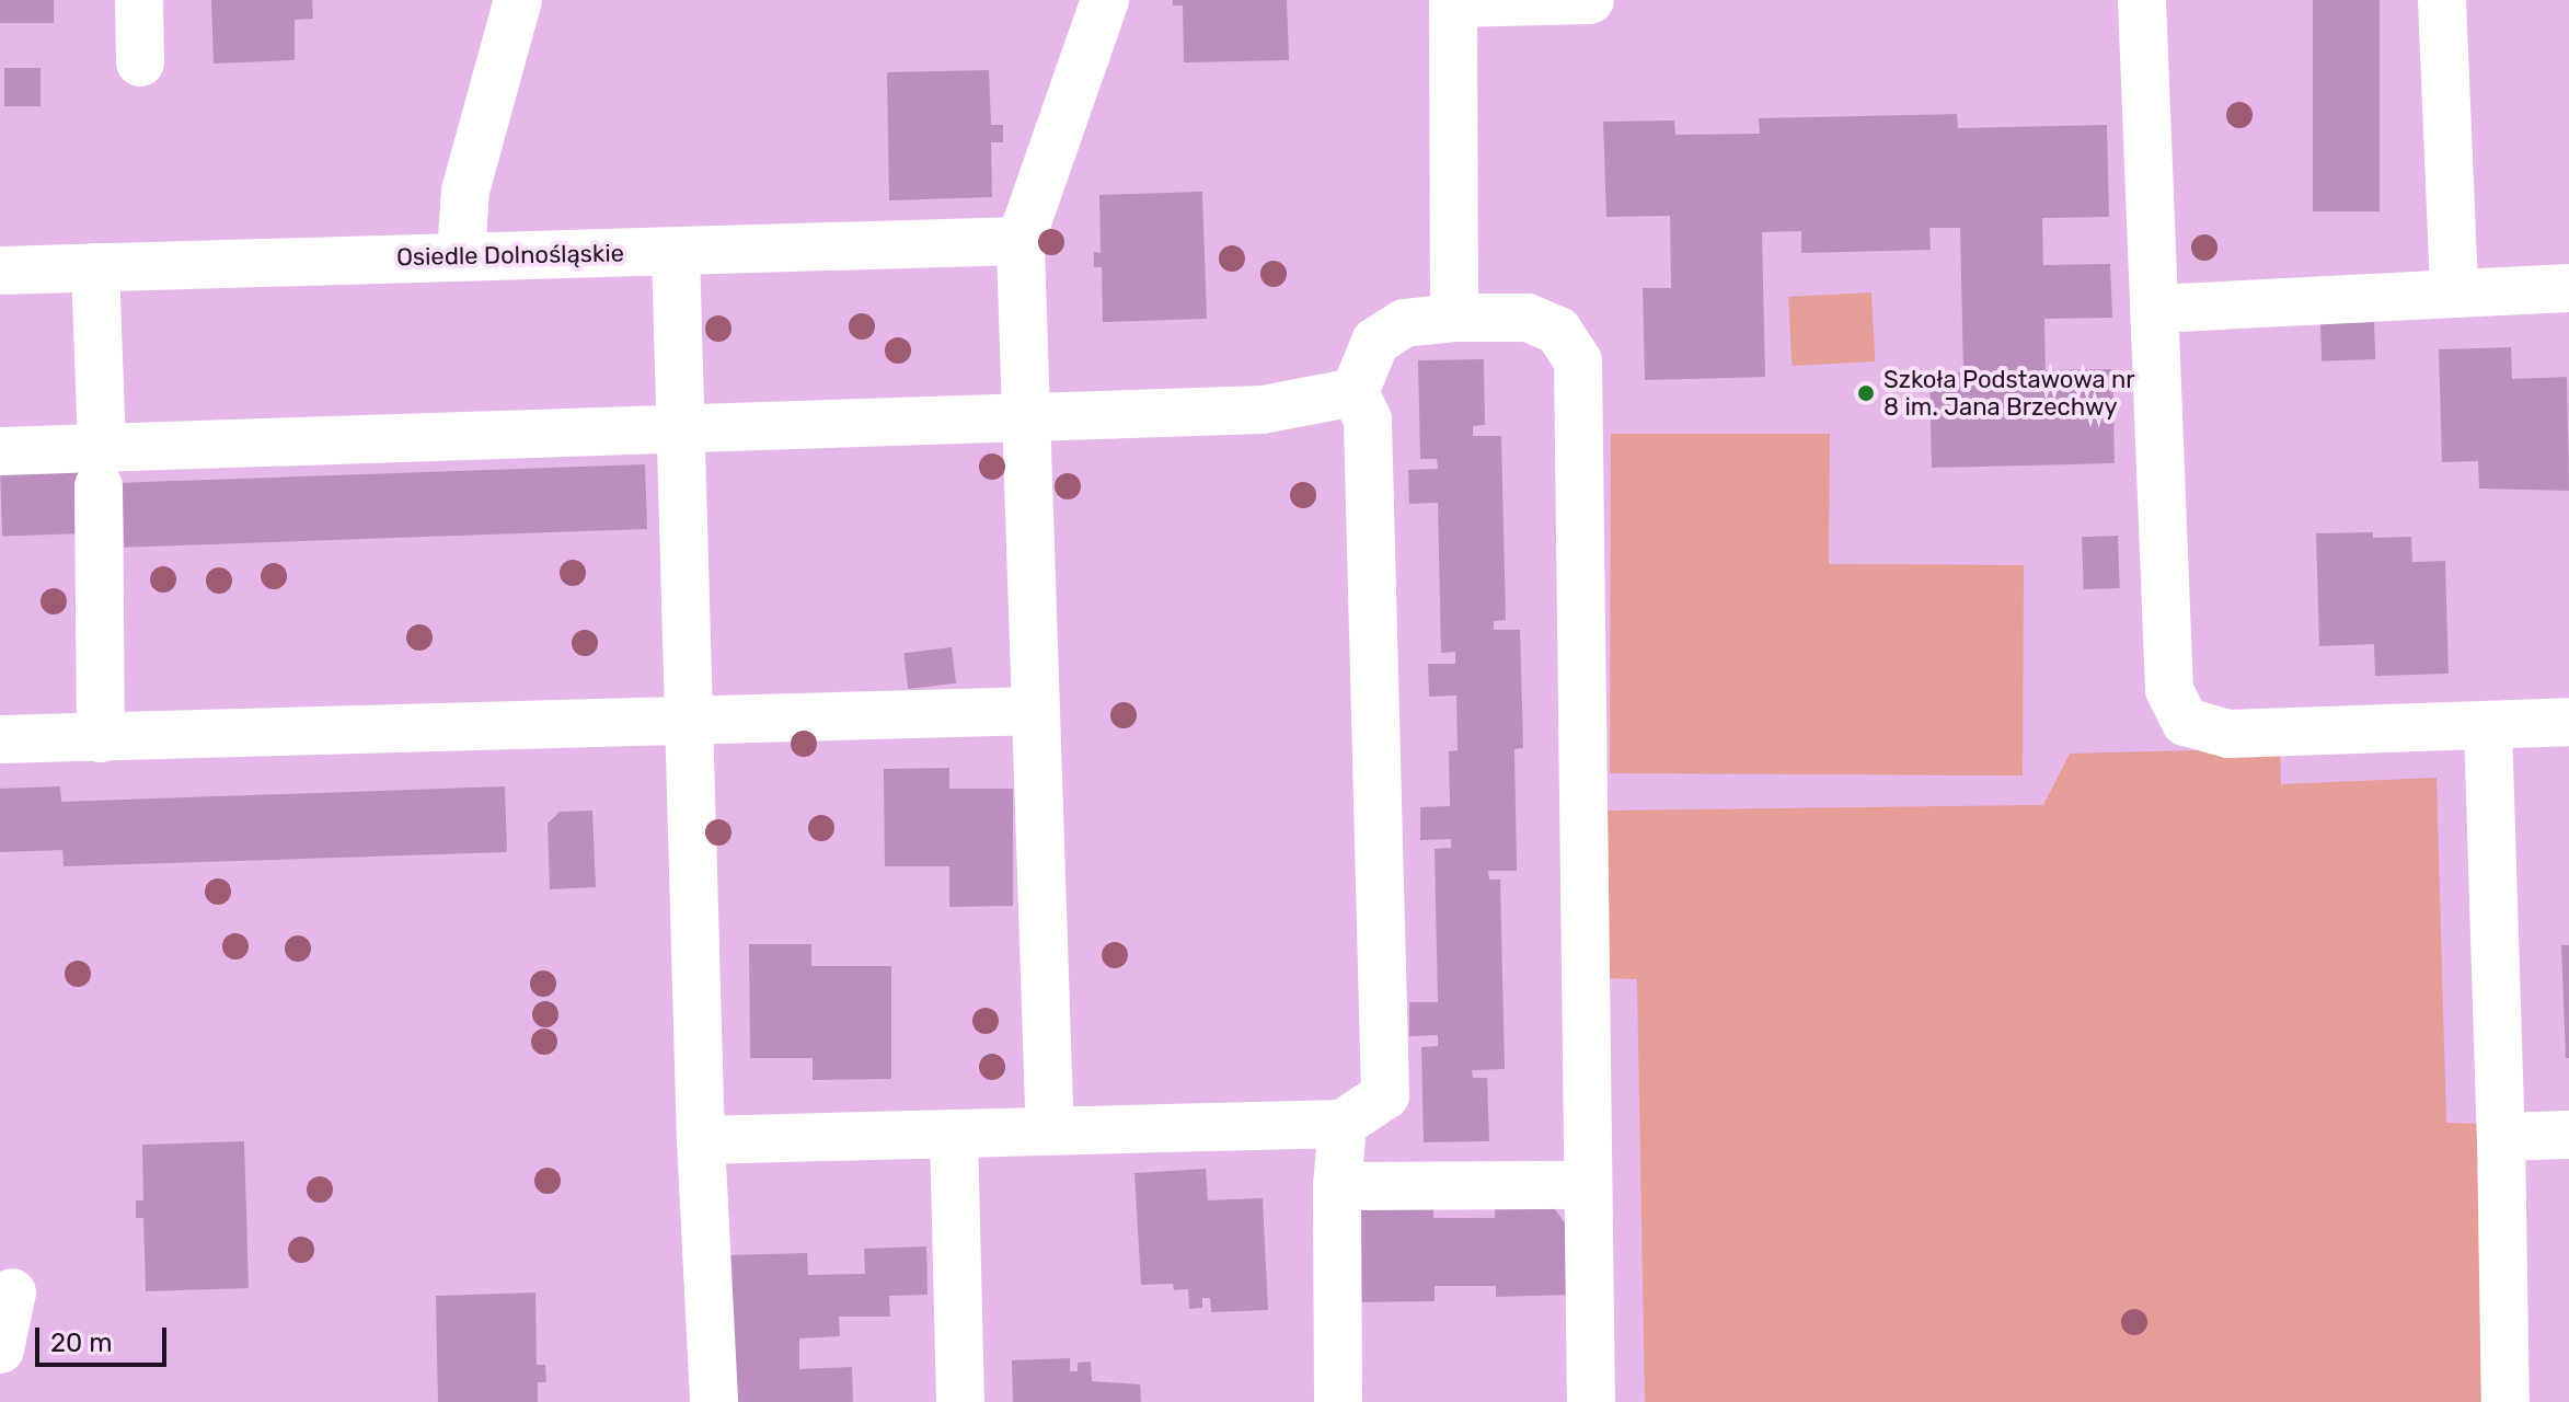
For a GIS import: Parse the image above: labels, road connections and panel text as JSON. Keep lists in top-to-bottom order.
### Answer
{
  "streets": {
    "street": ["Osiedle Dolnośląskie"]
  },
  "places": ["Szkoła Podstawowa nr 8 im. Jana Brzechwy"],
  "scale_bar": "20 m"
}
